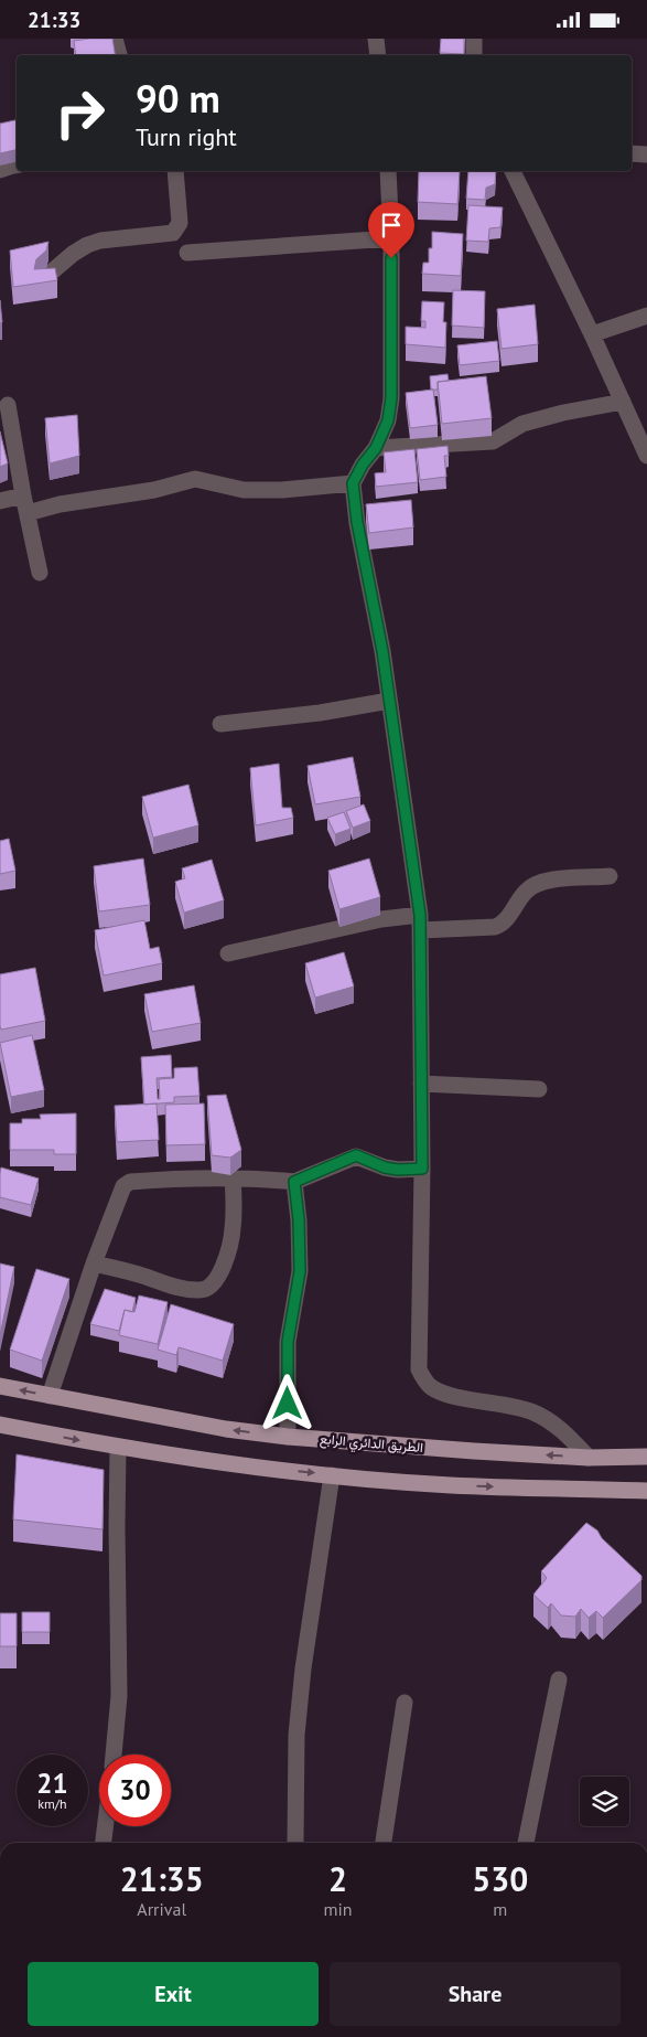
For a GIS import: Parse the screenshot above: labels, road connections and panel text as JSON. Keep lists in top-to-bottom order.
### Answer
{
  "streets": {
    "main road": ["الطريق الدائري الرابع"]
  },
  "page": {
    "status": "21:33",
    "turn": ["90 m", "Turn right"],
    "speed": "21 km/h",
    "limit": "30",
    "eta": [
      "21:35",
      "Arrival",
      "2",
      "min",
      "530",
      "m"
    ],
    "buttons": ["Exit", "Share"]
  }
}
